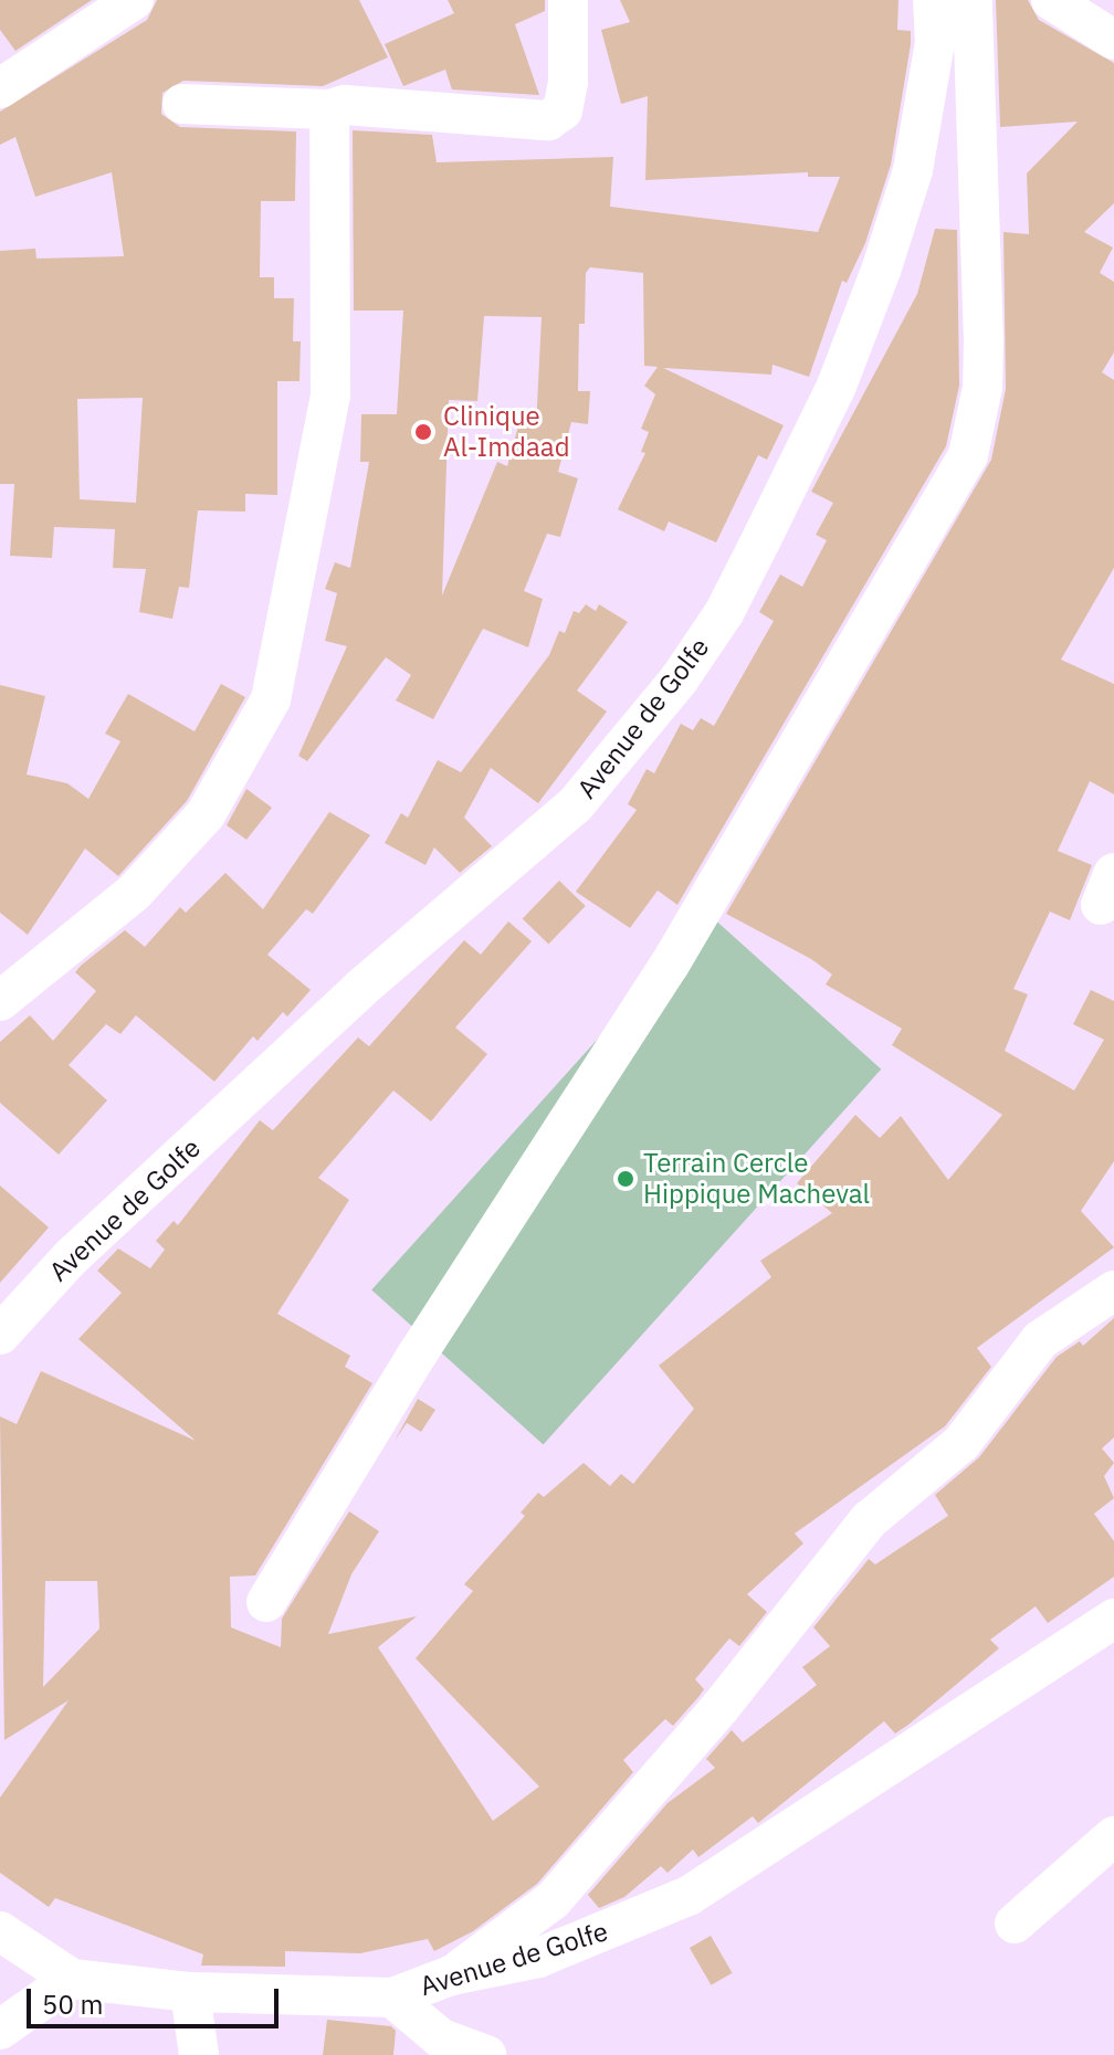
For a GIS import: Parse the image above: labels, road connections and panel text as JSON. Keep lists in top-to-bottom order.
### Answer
{
  "streets": {
    "street": ["Avenue de Golfe"]
  },
  "places": ["Clinique Al-Imdaad", "Terrain Cercle Hippique Macheval"],
  "scale_bar": "50 m"
}
